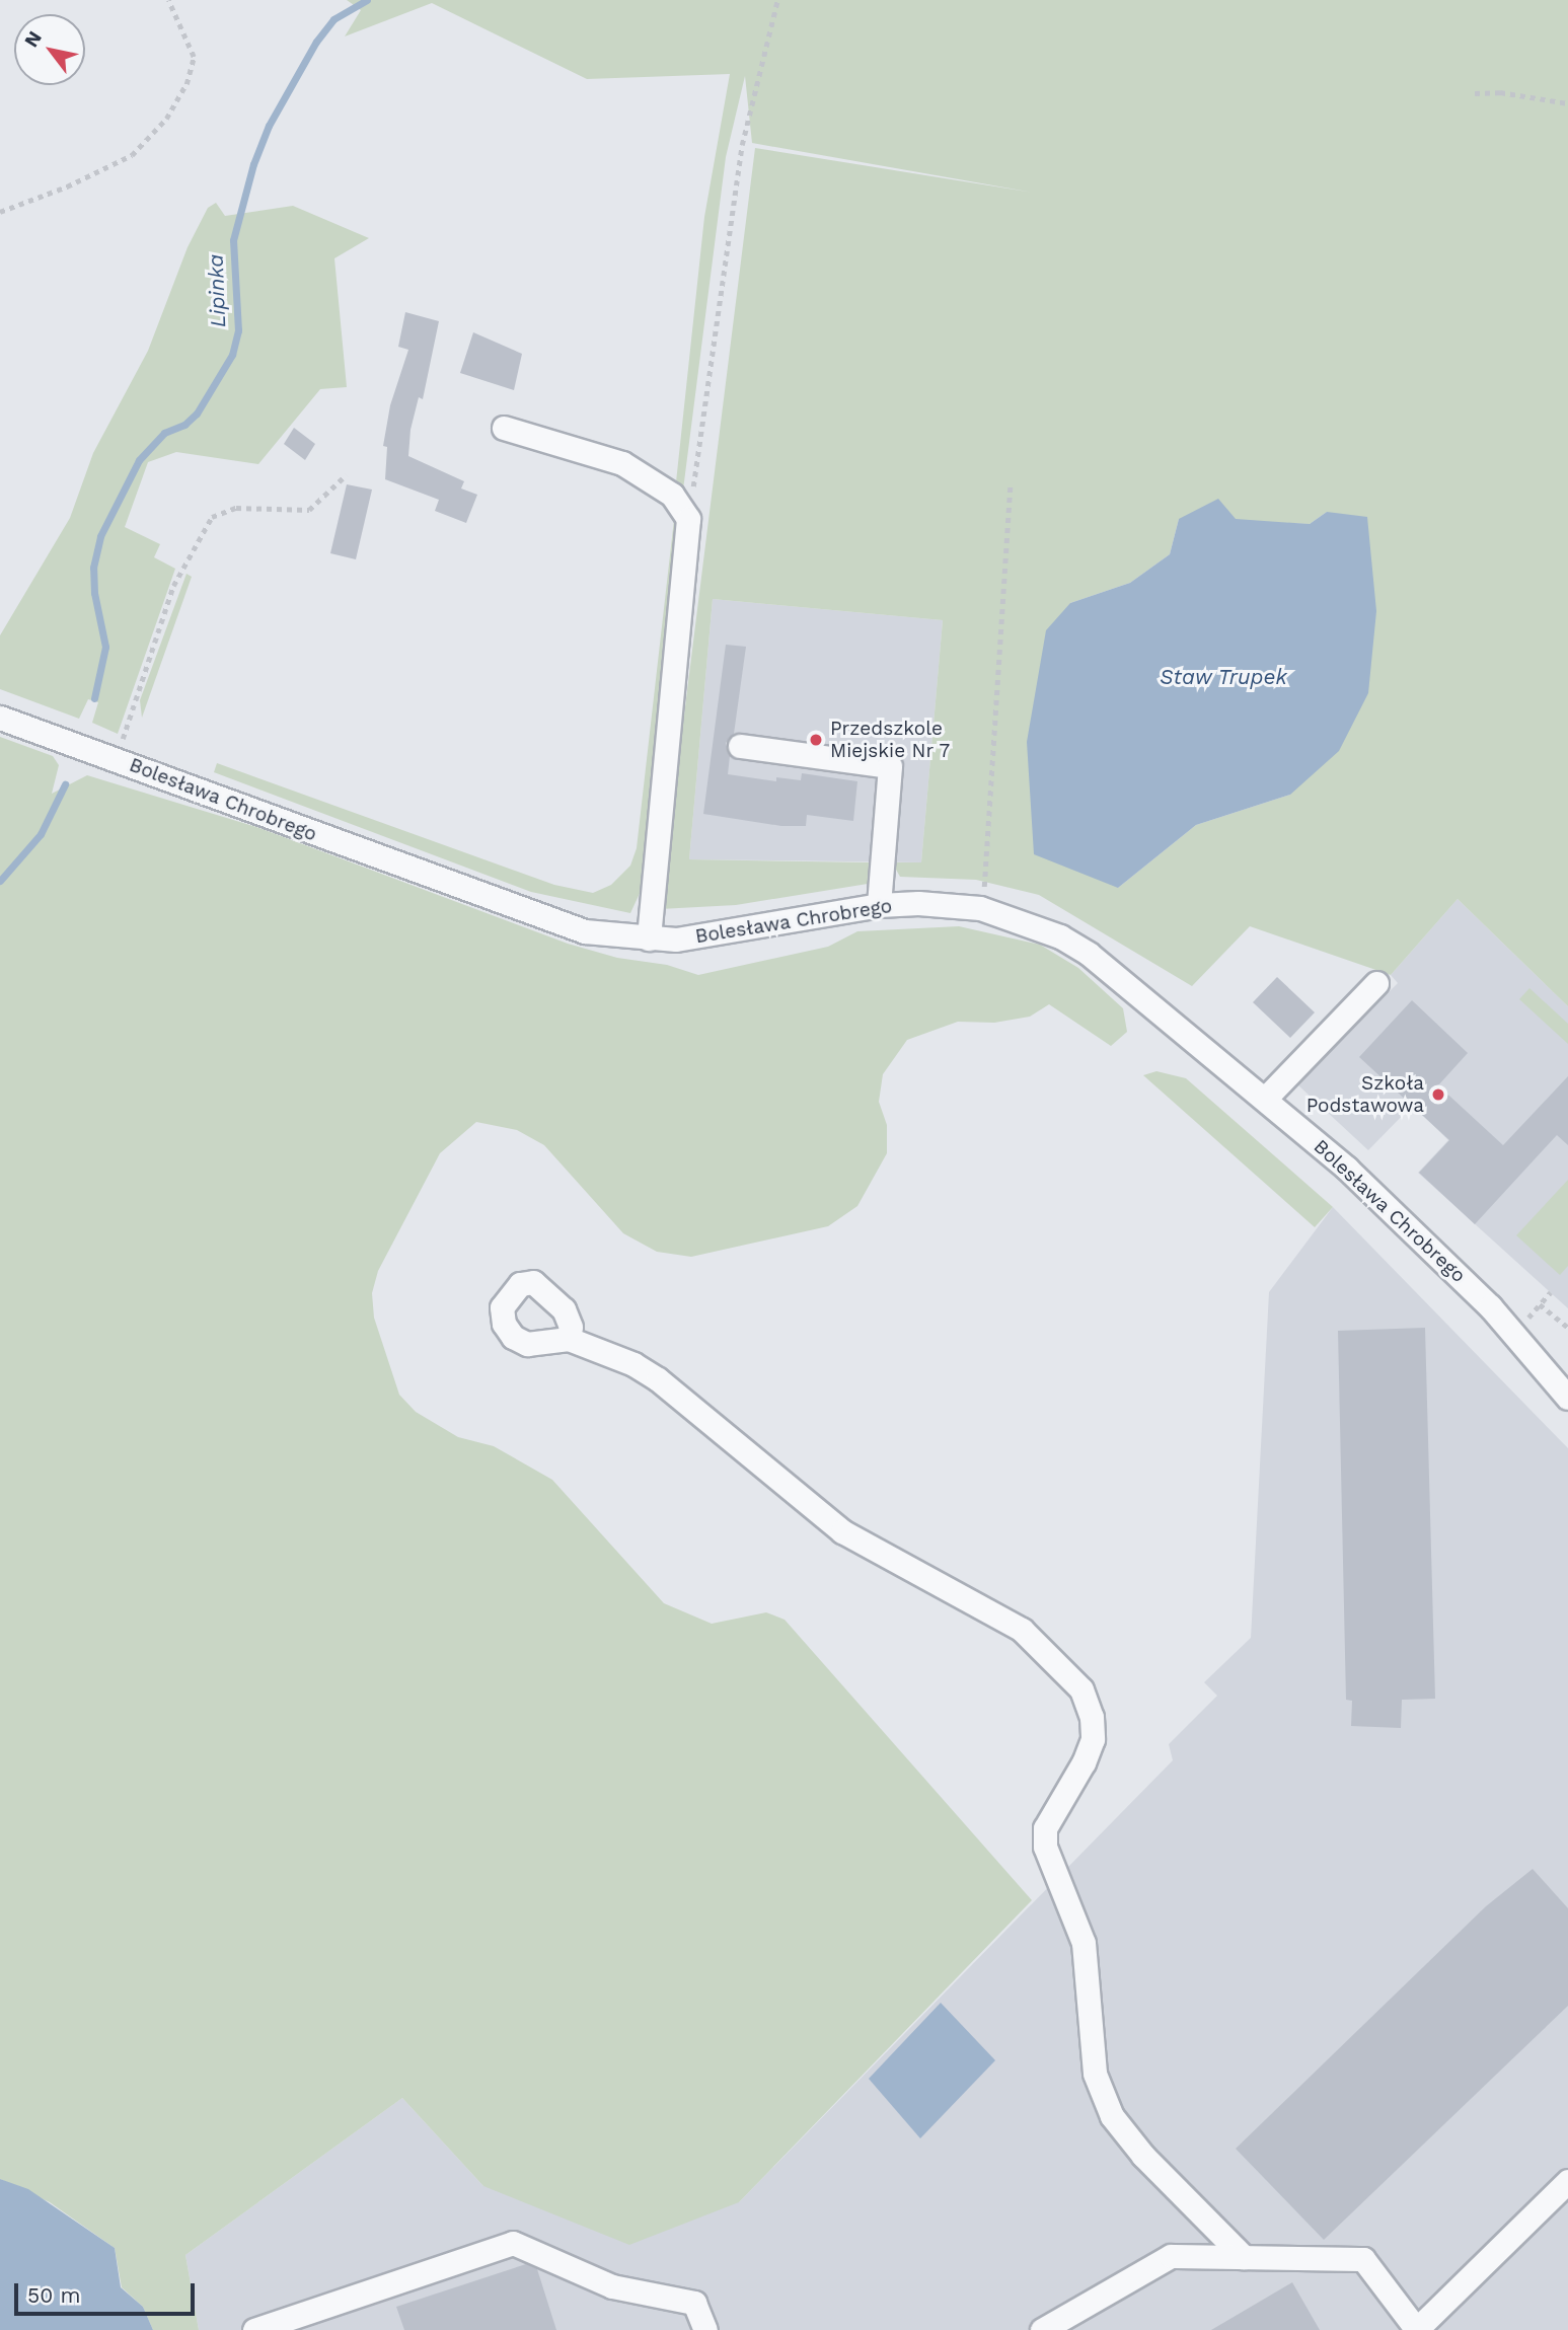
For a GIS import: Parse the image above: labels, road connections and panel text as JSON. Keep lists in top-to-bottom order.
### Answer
{
  "streets": {
    "street": ["Bolesława Chrobrego"]
  },
  "water": ["Lipinka", "Staw Trupek"],
  "places": ["Przedszkole Miejskie Nr 7", "Szkoła Podstawowa"],
  "scale_bar": "50 m",
  "north": "top left"
}
